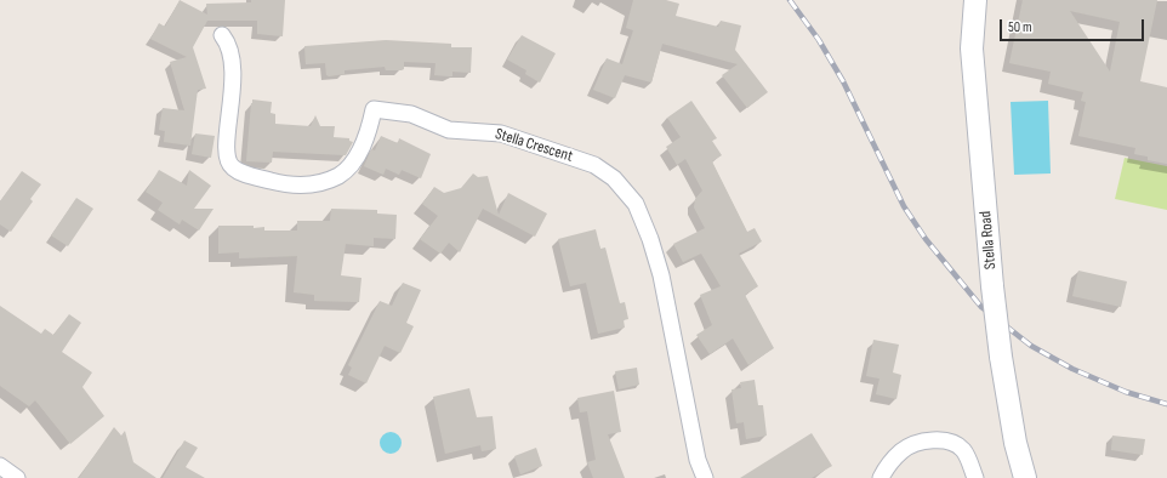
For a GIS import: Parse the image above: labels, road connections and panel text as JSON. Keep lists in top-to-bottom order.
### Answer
{
  "streets": {
    "main road": ["Stella Road"],
    "street": ["Stella Crescent"]
  },
  "scale_bar": "50 m"
}
